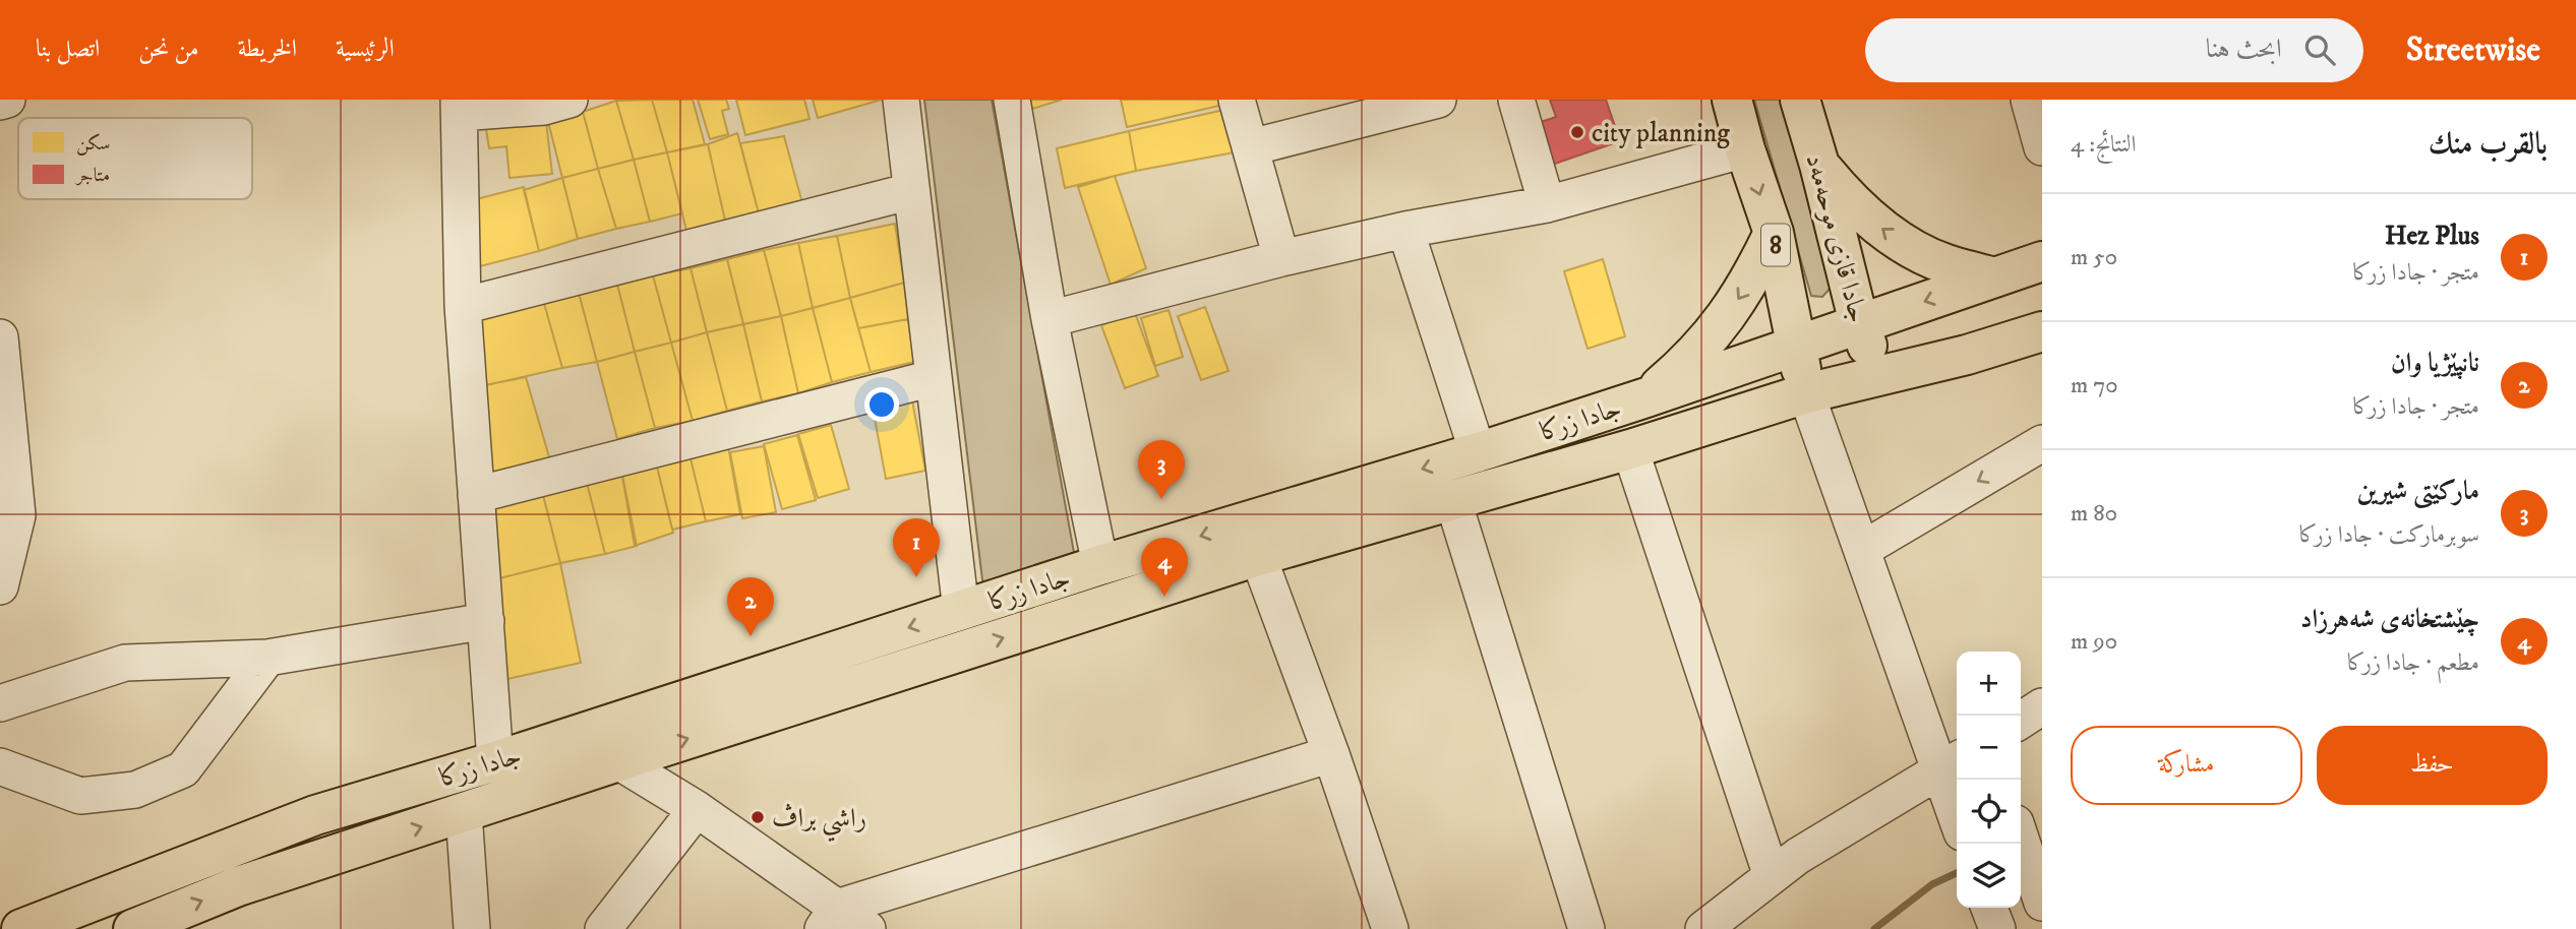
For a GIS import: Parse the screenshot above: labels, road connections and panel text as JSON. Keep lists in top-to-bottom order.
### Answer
{
  "streets": {
    "main road": ["جادا قازی موحەمەد", "8", "جادا زرکا"]
  },
  "crossings": [
    ["جادا قازی موحەمەد", "جادا زرکا"],
    ["8", "جادا زرکا"]
  ],
  "places": ["city planning", "راشي براڤ"],
  "legend": ["سكن", "متاجر"],
  "page": {
    "header": "Streetwise",
    "search": "ابحث هنا",
    "nav": [
      "الرئيسية",
      "الخريطة",
      "من نحن",
      "اتصل بنا"
    ],
    "heading": ["بالقرب منك", "النتائج: 4"],
    "list": [
      {
        "mark": "1",
        "name": "Hez Plus",
        "note": "متجر · جادا زرکا",
        "value": "50 m"
      },
      {
        "mark": "2",
        "name": "نانپێژیا وان",
        "note": "متجر · جادا زرکا",
        "value": "70 m"
      },
      {
        "mark": "3",
        "name": "مارکێتی شیرین",
        "note": "سوبرماركت · جادا زرکا",
        "value": "80 m"
      },
      {
        "mark": "4",
        "name": "چێشتخانەی شەهرزاد",
        "note": "مطعم · جادا زرکا",
        "value": "90 m"
      }
    ],
    "pins": [
      "3",
      "1",
      "4",
      "2"
    ],
    "map_buttons": ["+", "−"],
    "buttons": ["حفظ", "مشاركة"]
  }
}
